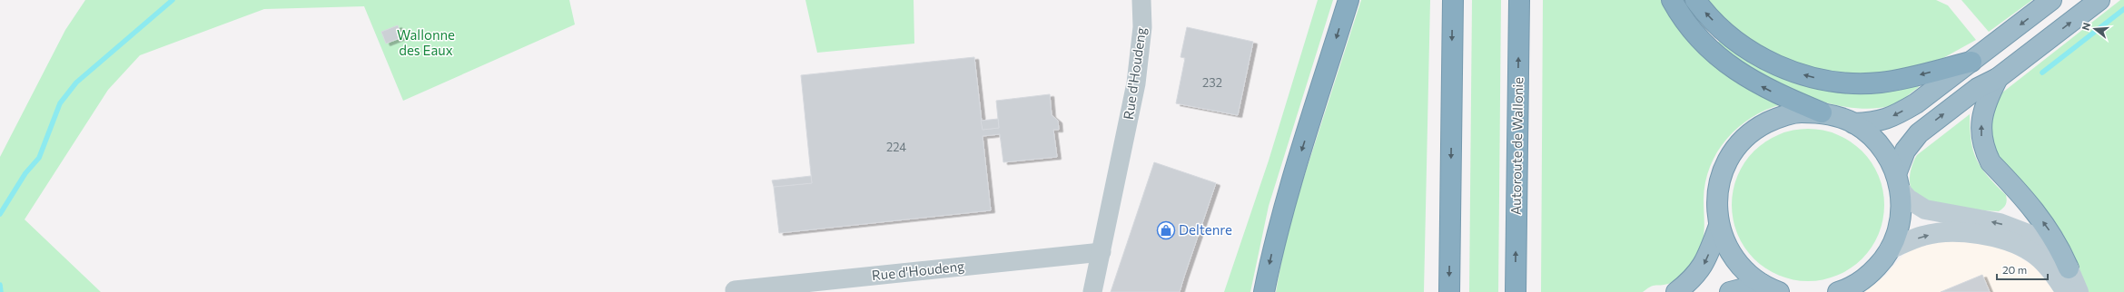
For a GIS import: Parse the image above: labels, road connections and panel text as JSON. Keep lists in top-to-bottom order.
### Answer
{
  "streets": {
    "highway": ["Autoroute de Wallonie"],
    "street": ["Rue d'Houdeng"]
  },
  "parks": ["Wallonne des Eaux"],
  "places": {
    "shop": ["Deltenre"]
  },
  "house_numbers": ["232", "224"],
  "scale_bar": "20 m",
  "north": "left"
}
